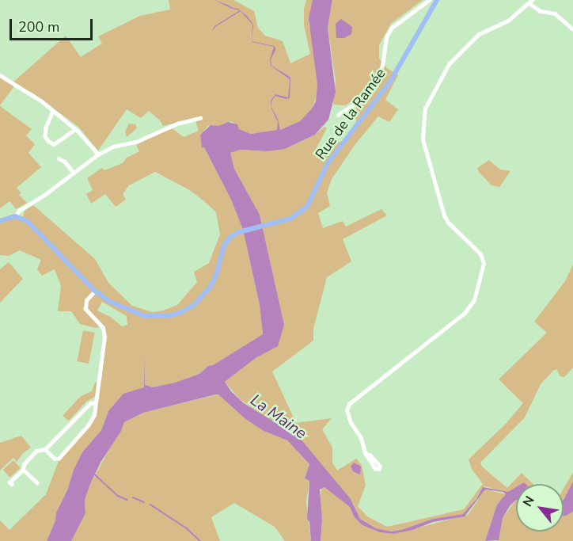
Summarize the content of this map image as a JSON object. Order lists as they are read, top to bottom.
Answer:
{
  "streets": {
    "main road": ["Rue de la Ramée"]
  },
  "water": ["La Maine"],
  "scale_bar": "200 m",
  "north": "top left"
}
